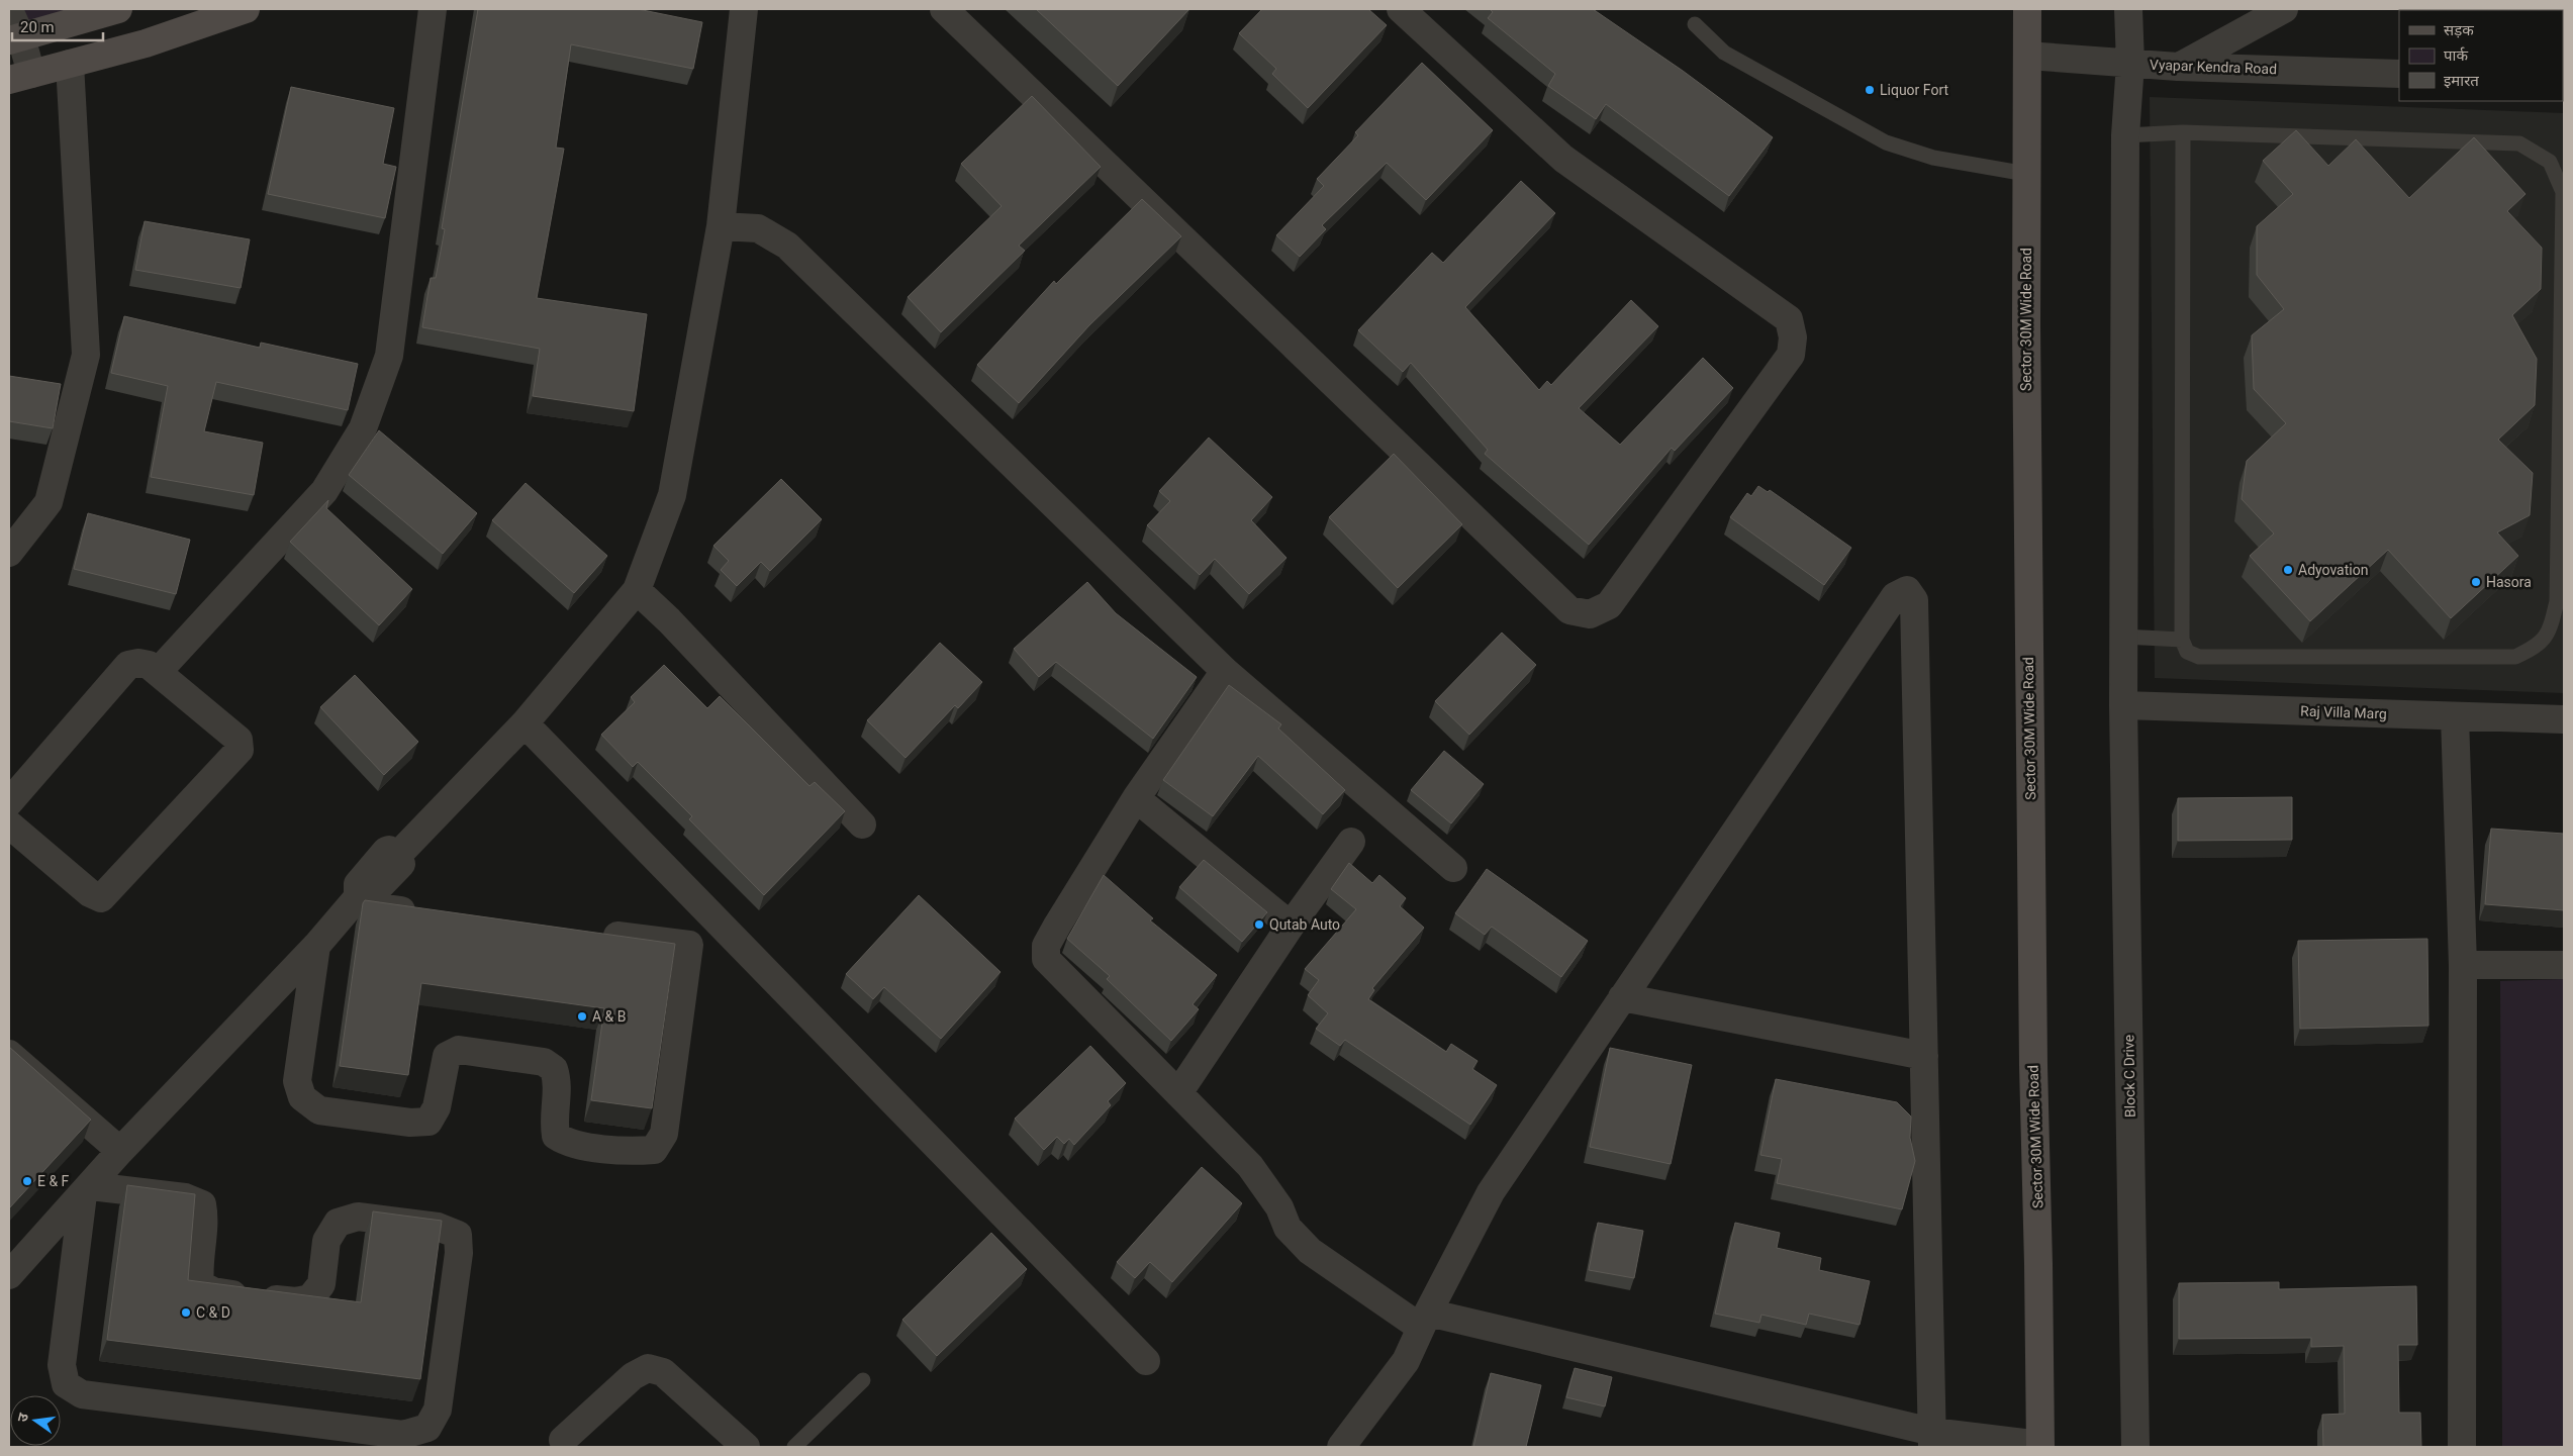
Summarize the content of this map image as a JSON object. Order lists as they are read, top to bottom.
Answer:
{
  "streets": {
    "main road": ["Sector 30M Wide Road"],
    "street": ["Vyapar Kendra Road", "Raj Villa Marg", "Block C Drive"]
  },
  "crossings": [
    ["Vyapar Kendra Road", "Sector 30M Wide Road"],
    ["Vyapar Kendra Road", "Block C Drive"],
    ["Raj Villa Marg", "Block C Drive"]
  ],
  "places": [
    "Liquor Fort",
    "Adyovation",
    "Hasora",
    "Qutab Auto",
    "A & B",
    "E & F",
    "C & D"
  ],
  "legend": ["सड़क", "पार्क", "इमारत"],
  "scale_bar": "20 m",
  "north": "left"
}
